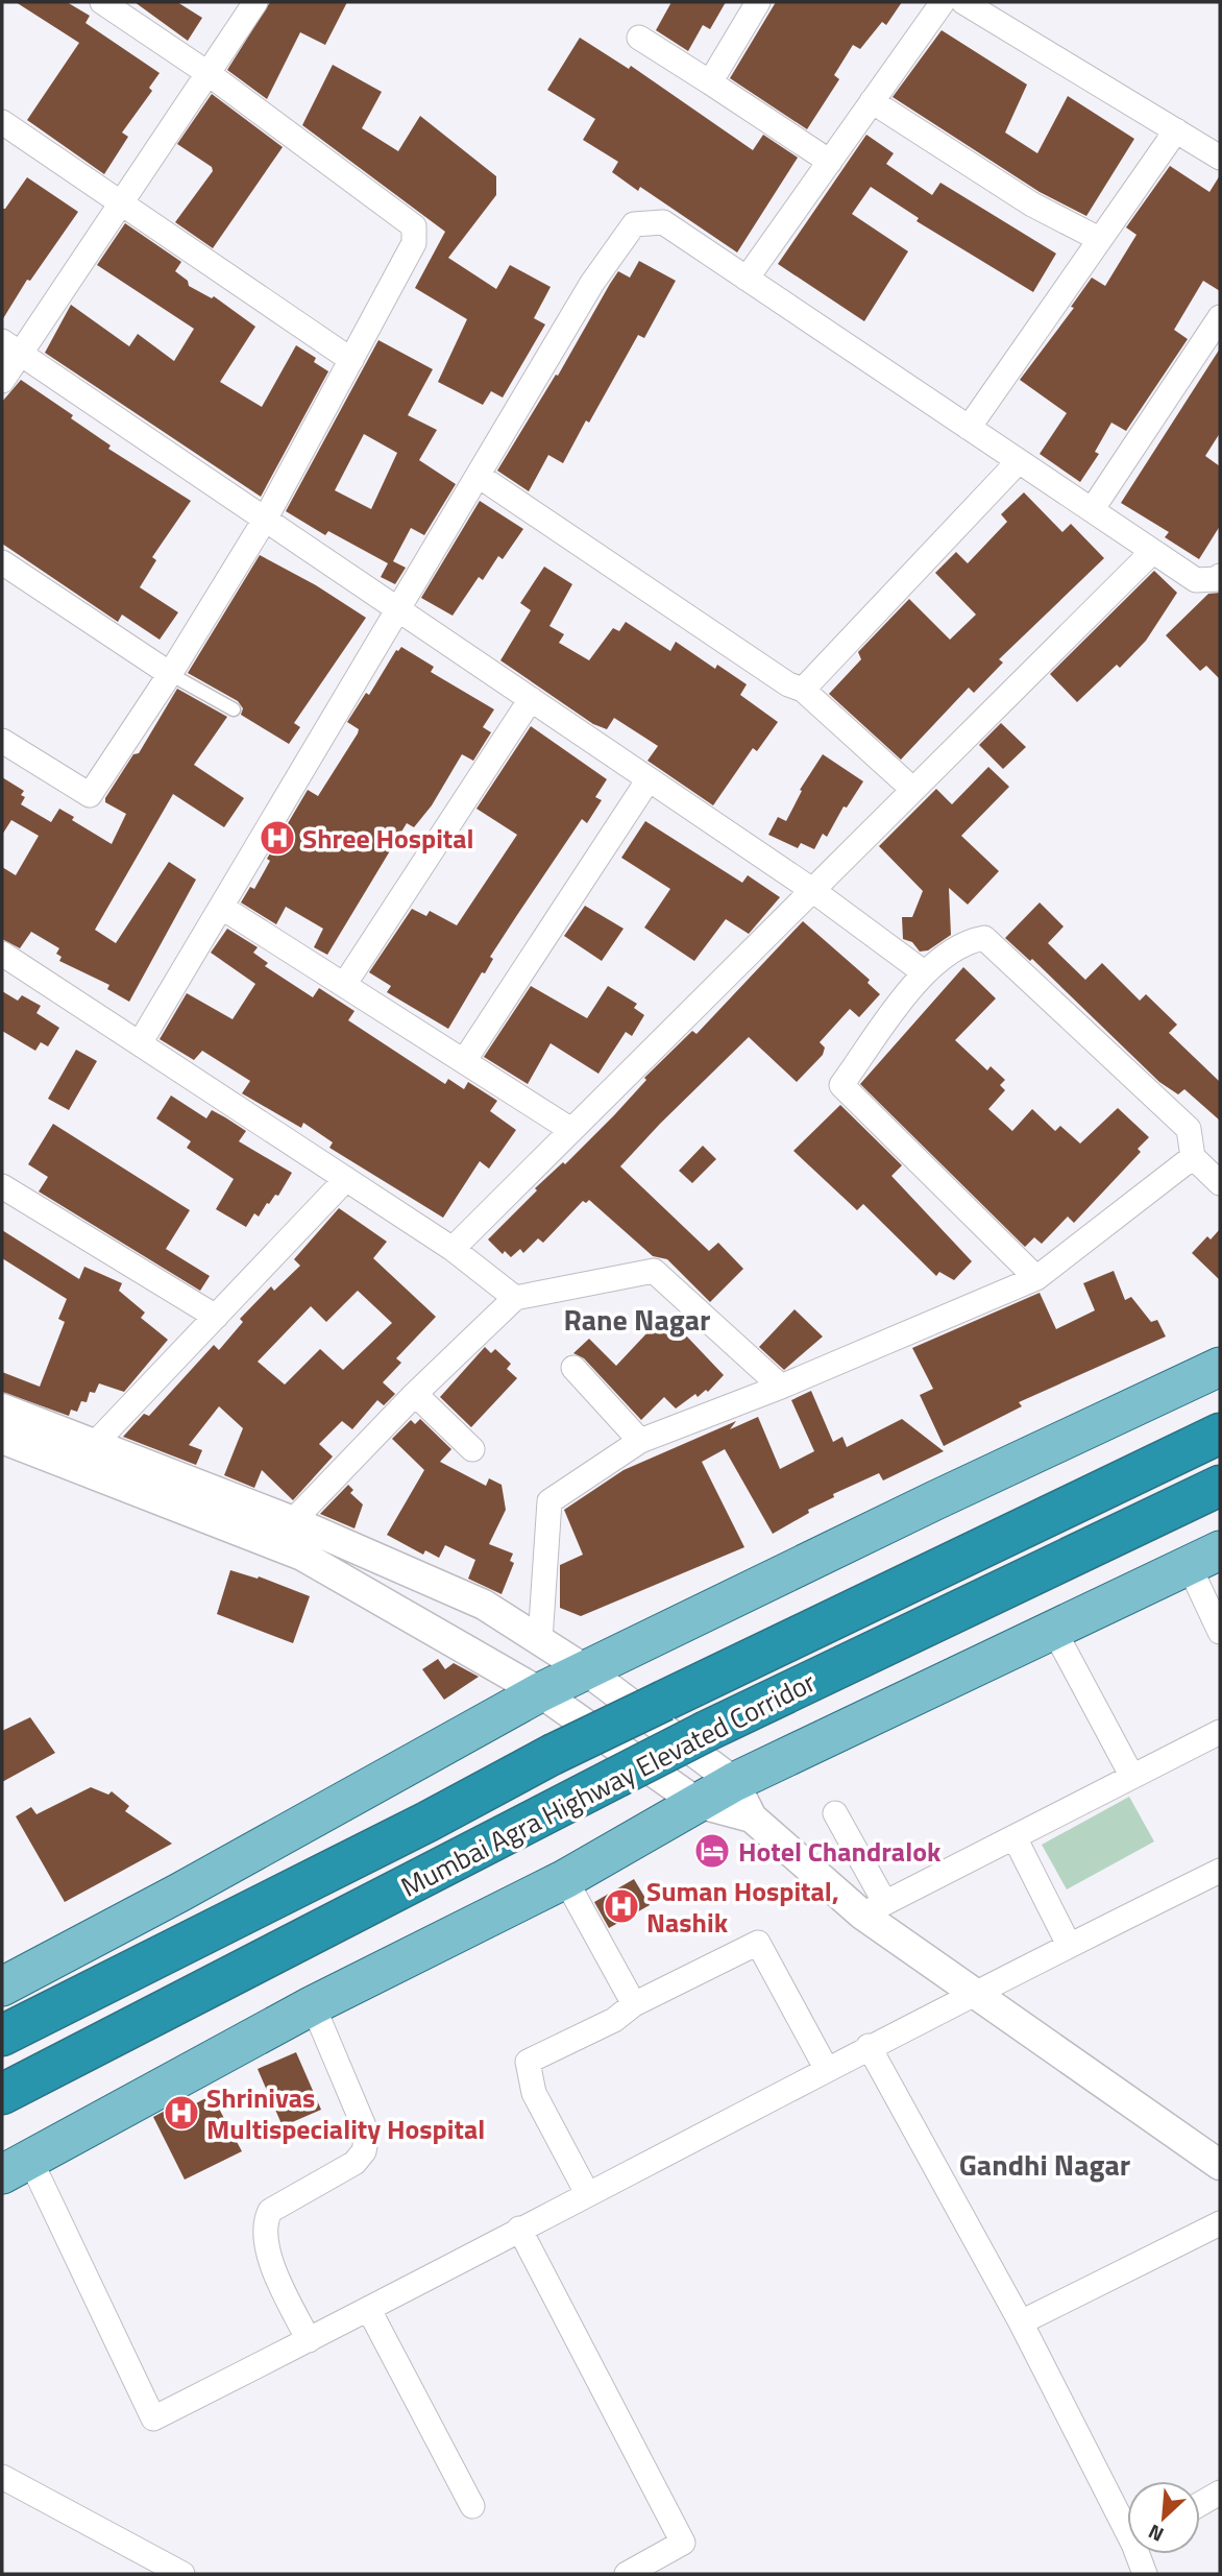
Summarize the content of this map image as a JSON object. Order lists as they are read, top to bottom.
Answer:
{
  "streets": {
    "highway": ["Mumbai Agra Highway Elevated Corridor"]
  },
  "districts": ["Rane Nagar", "Gandhi Nagar"],
  "places": {
    "hospital": ["Shree Hospital", "Suman Hospital, Nashik", "Shrinivas Multispeciality Hospital"],
    "hotel": ["Hotel Chandralok"]
  },
  "north": "bottom left"
}
